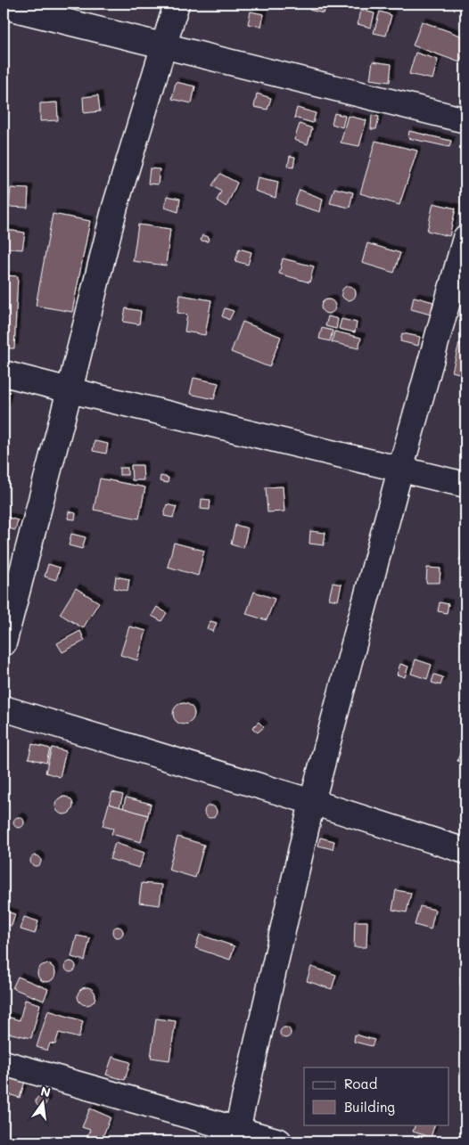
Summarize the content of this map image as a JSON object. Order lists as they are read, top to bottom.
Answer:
{
  "legend": ["Road", "Building"],
  "north": "top"
}
